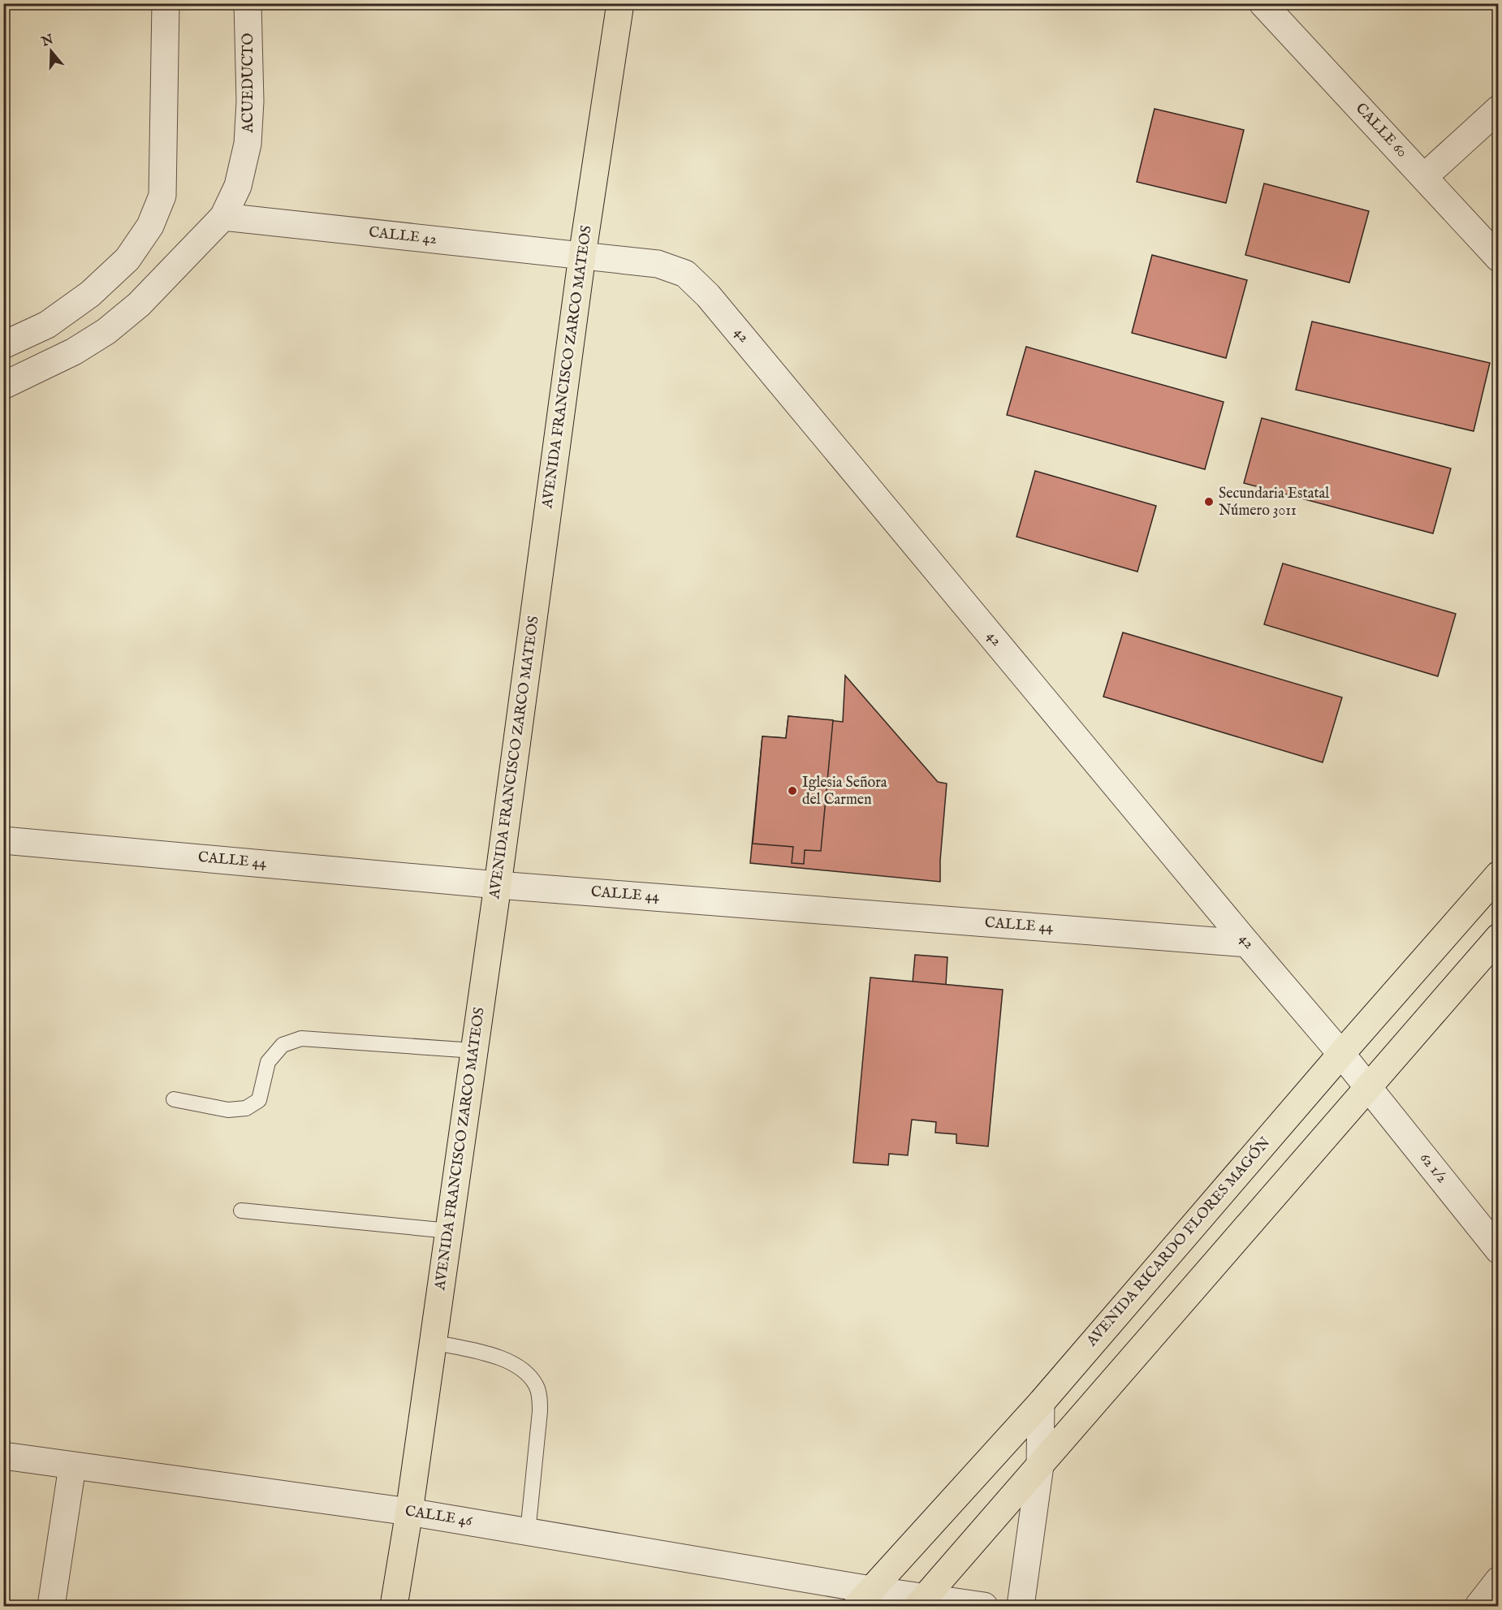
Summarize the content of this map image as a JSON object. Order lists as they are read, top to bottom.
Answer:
{
  "streets": {
    "main road": ["AVENIDA FRANCISCO ZARCO MATEOS", "AVENIDA RICARDO FLORES MAGÓN"],
    "street": [
      "ACUEDUCTO",
      "CALLE 60",
      "CALLE 42",
      "42",
      "CALLE 44",
      "62 1/2",
      "CALLE 46"
    ]
  },
  "crossings": [
    ["ACUEDUCTO", "CALLE 42"],
    ["CALLE 42", "42"],
    ["CALLE 42", "AVENIDA FRANCISCO ZARCO MATEOS"],
    ["42", "AVENIDA FRANCISCO ZARCO MATEOS"],
    ["42", "CALLE 44"],
    ["42", "62 1/2"],
    ["42", "AVENIDA RICARDO FLORES MAGÓN"],
    ["AVENIDA FRANCISCO ZARCO MATEOS", "CALLE 44"],
    ["AVENIDA FRANCISCO ZARCO MATEOS", "CALLE 46"],
    ["AVENIDA RICARDO FLORES MAGÓN", "CALLE 46"]
  ],
  "places": ["Secundaria Estatal Número 3011", "Iglesia Señora del Carmen"],
  "north": "top"
}
